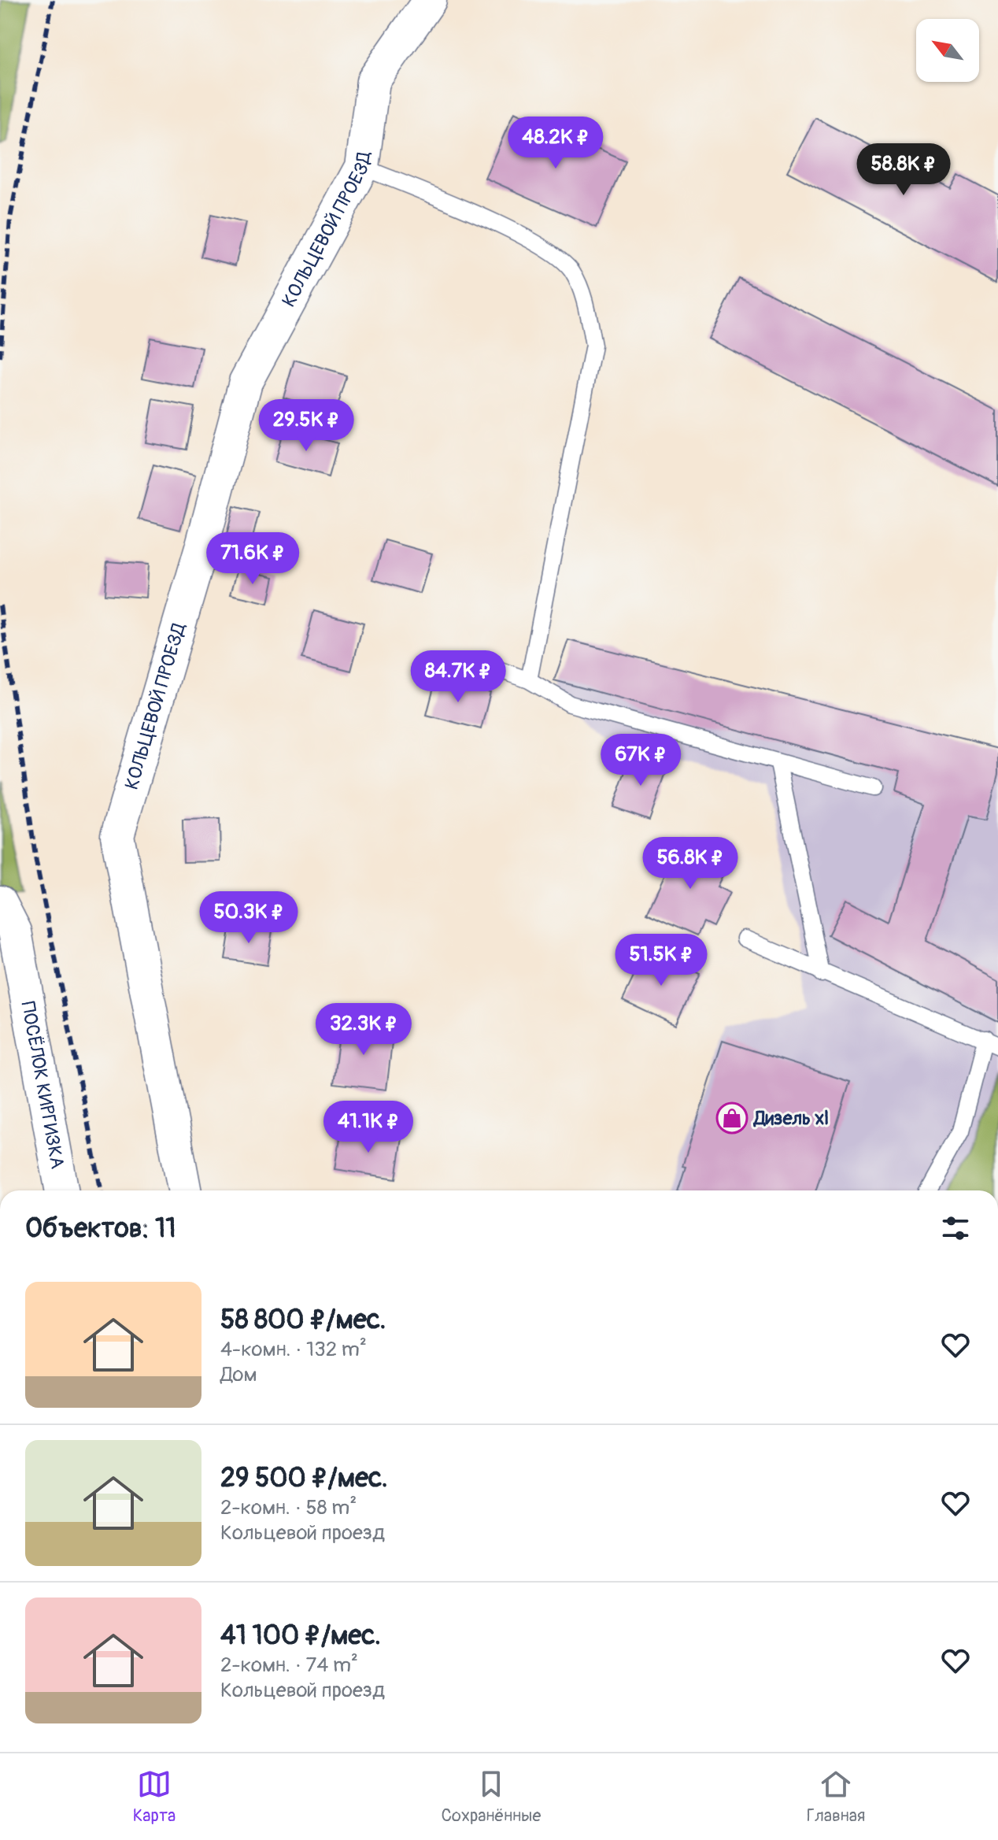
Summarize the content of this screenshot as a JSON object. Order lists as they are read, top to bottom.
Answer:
{
  "streets": {
    "street": ["КОЛЬЦЕВОЙ ПРОЕЗД", "ПОСЁЛОК КИРГИЗКА"]
  },
  "places": {
    "shop": ["Дизель xl"]
  },
  "north": "top left",
  "page": {
    "price": [
      "48.2K ₽",
      "58.8K ₽",
      "29.5K ₽",
      "71.6K ₽",
      "84.7K ₽",
      "67K ₽",
      "56.8K ₽",
      "50.3K ₽",
      "51.5K ₽",
      "32.3K ₽",
      "41.1K ₽"
    ],
    "heading": "Объектов: 11",
    "list": [
      {
        "name": "58 800 ₽/мес.",
        "note": "4-комн. · 132 m² · Дом"
      },
      {
        "name": "29 500 ₽/мес.",
        "note": "2-комн. · 58 m² · Кольцевой проезд"
      },
      {
        "name": "41 100 ₽/мес.",
        "note": "2-комн. · 74 m² · Кольцевой проезд"
      }
    ],
    "tabs": ["Карта", "Сохранённые", "Главная"]
  }
}
